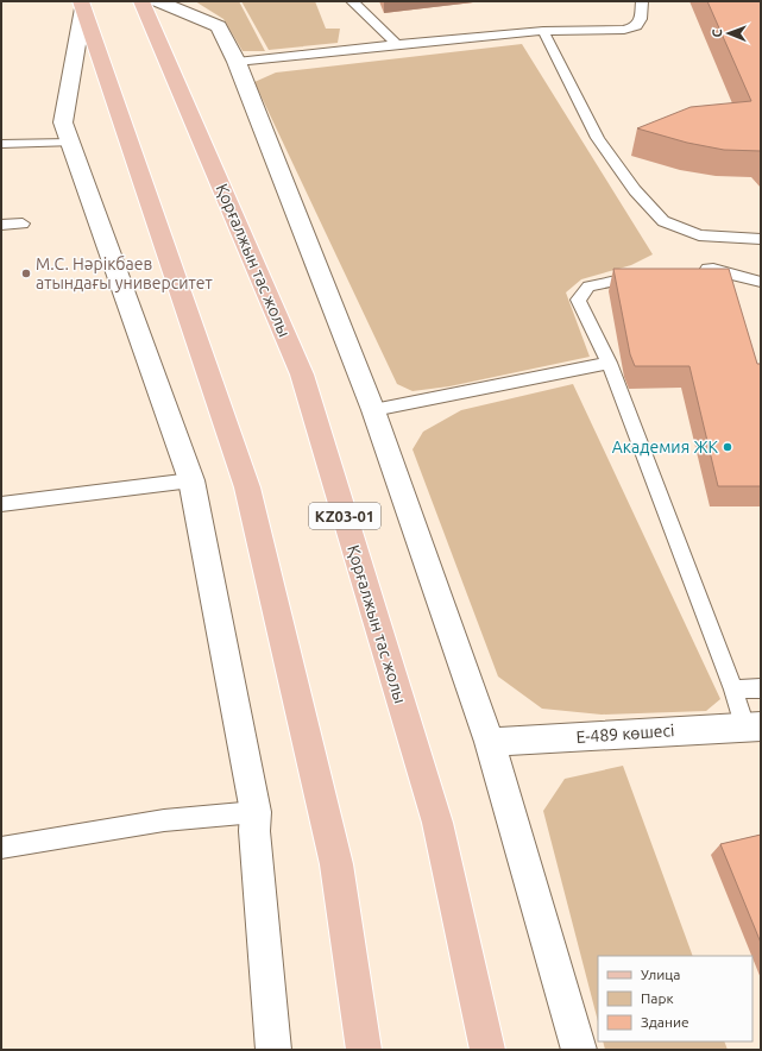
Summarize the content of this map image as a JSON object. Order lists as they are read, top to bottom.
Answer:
{
  "streets": {
    "main road": ["Қорғалжын тас жолы", "KZ03-01"],
    "street": ["Е-489 көшесі"]
  },
  "places": ["М.С. Нәрікбаев атындағы университет", "Академия ЖК"],
  "legend": ["Улица", "Парк", "Здание"],
  "north": "left"
}
